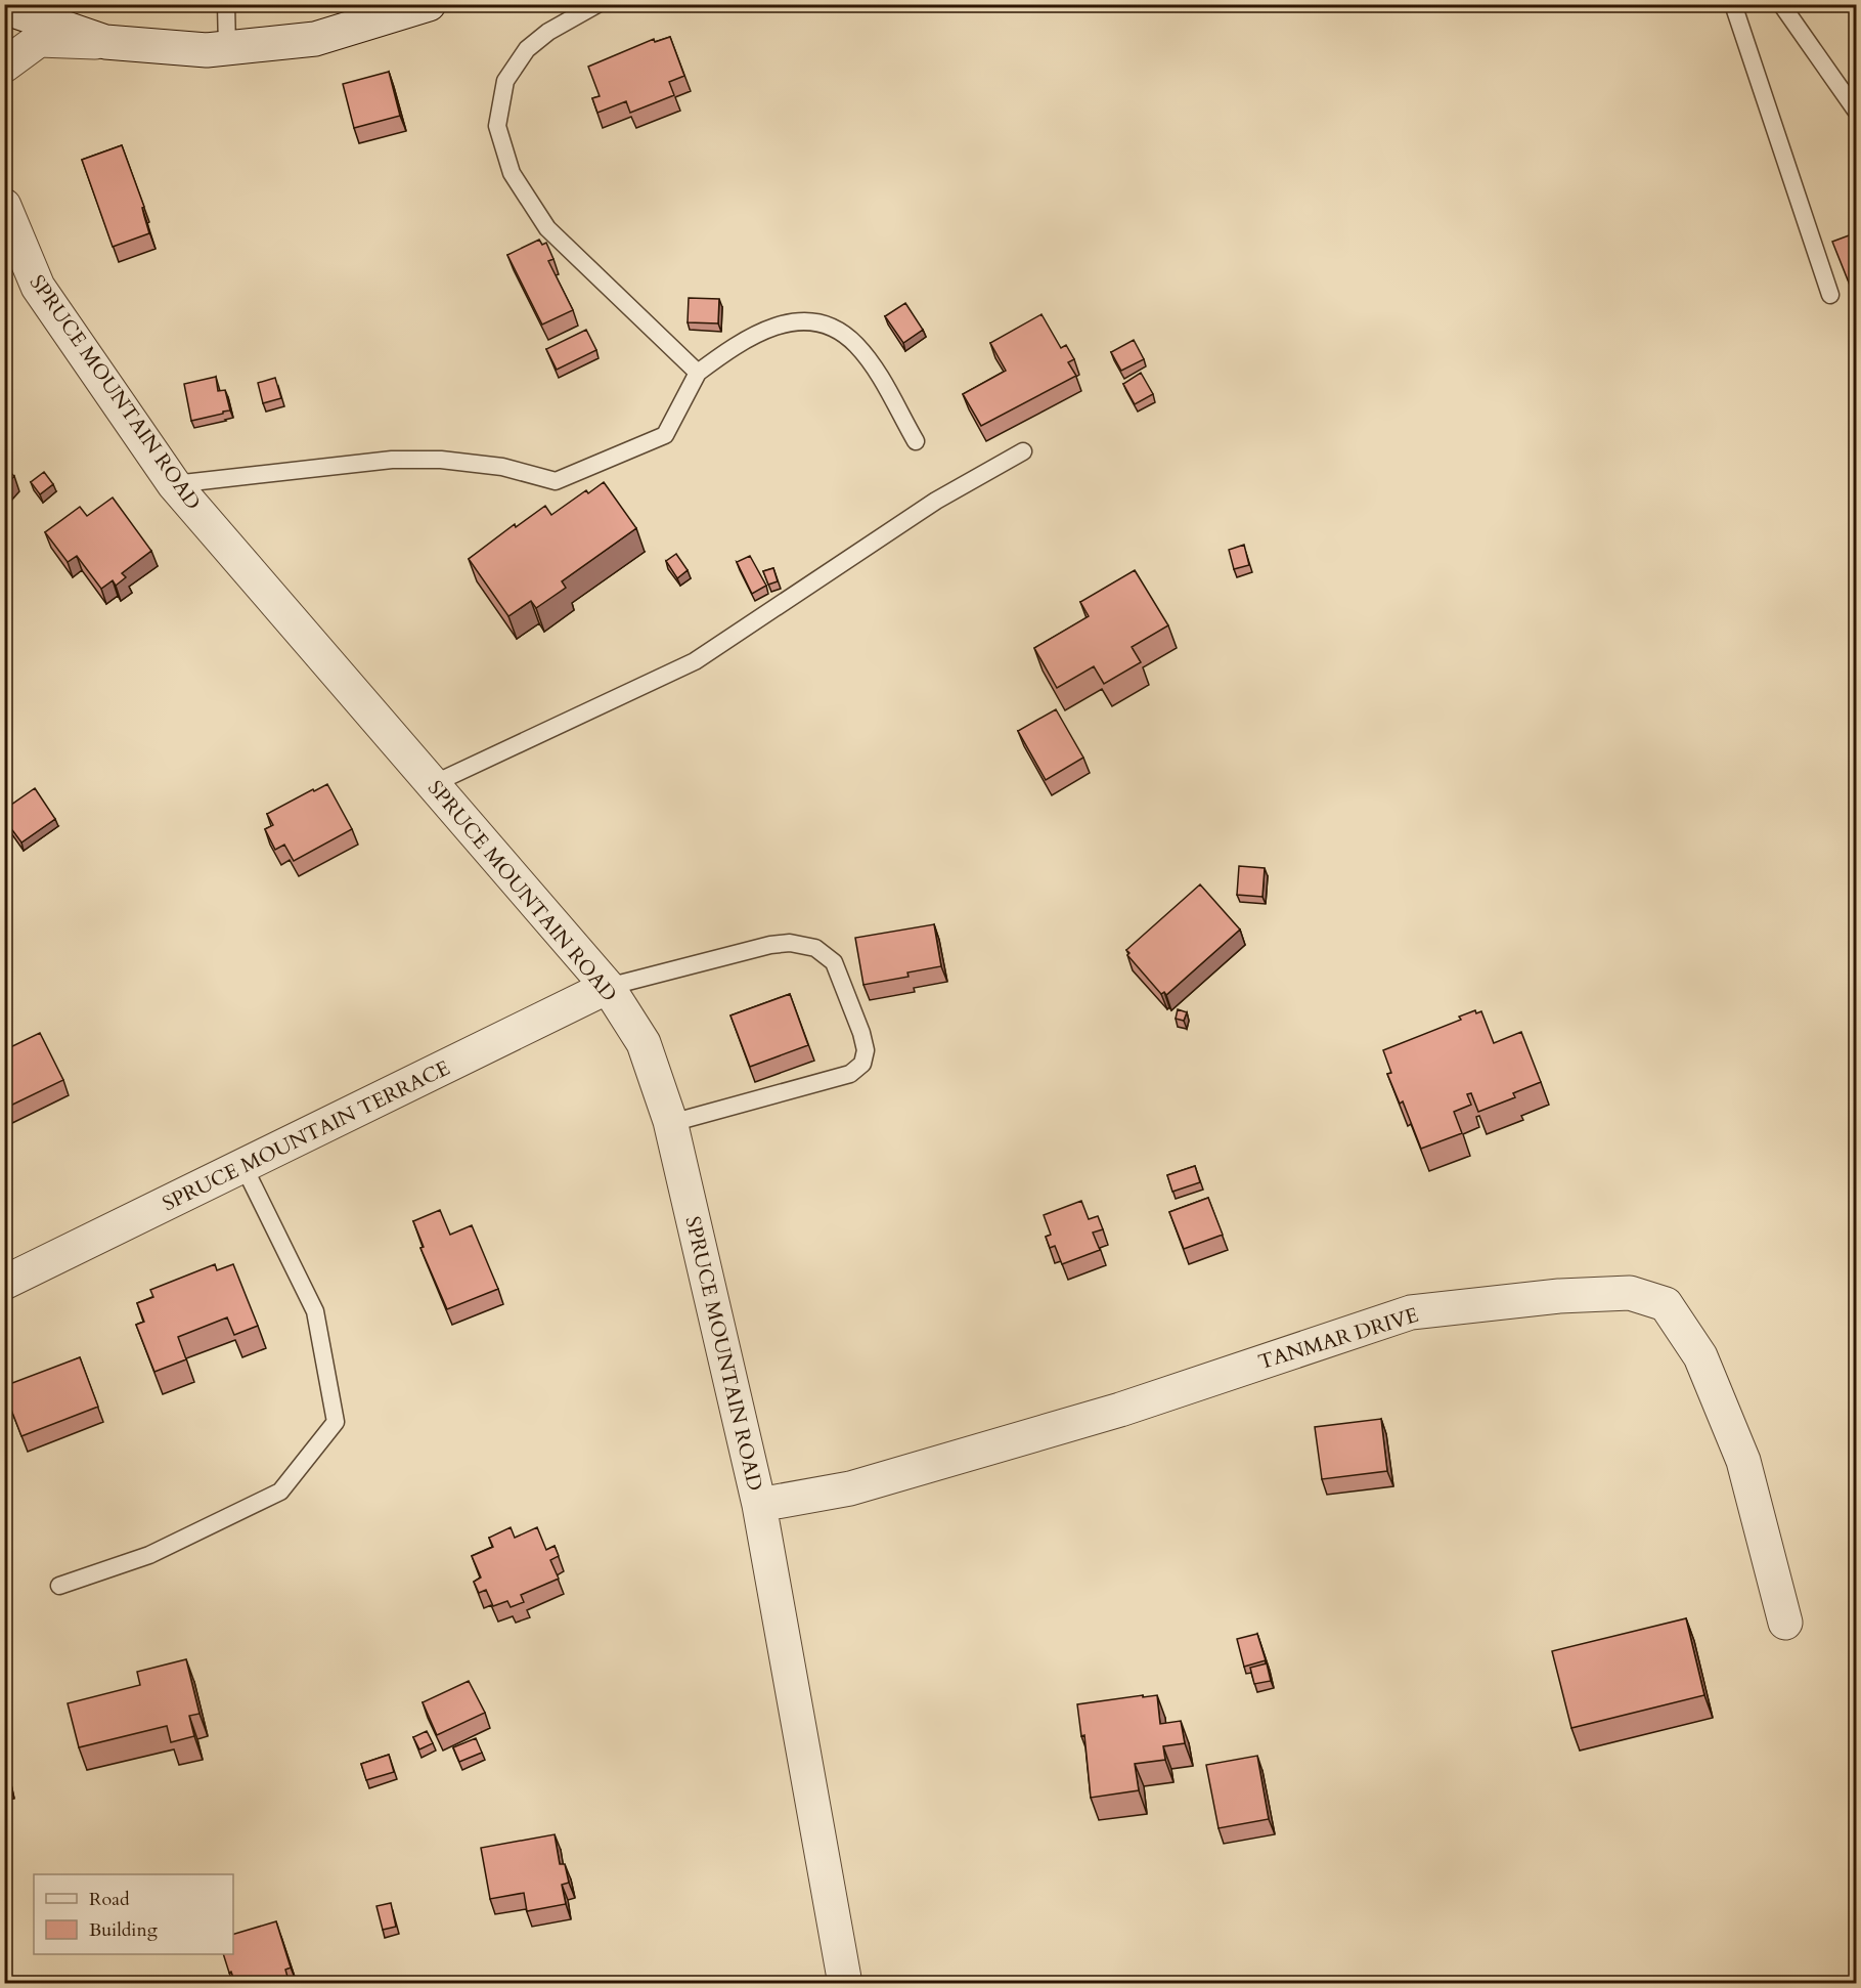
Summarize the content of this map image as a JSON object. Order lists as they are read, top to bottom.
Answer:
{
  "streets": {
    "street": ["SPRUCE MOUNTAIN ROAD", "SPRUCE MOUNTAIN TERRACE", "TANMAR DRIVE"]
  },
  "crossings": [
    ["SPRUCE MOUNTAIN ROAD", "SPRUCE MOUNTAIN TERRACE"],
    ["SPRUCE MOUNTAIN ROAD", "TANMAR DRIVE"]
  ],
  "legend": ["Road", "Building"]
}
